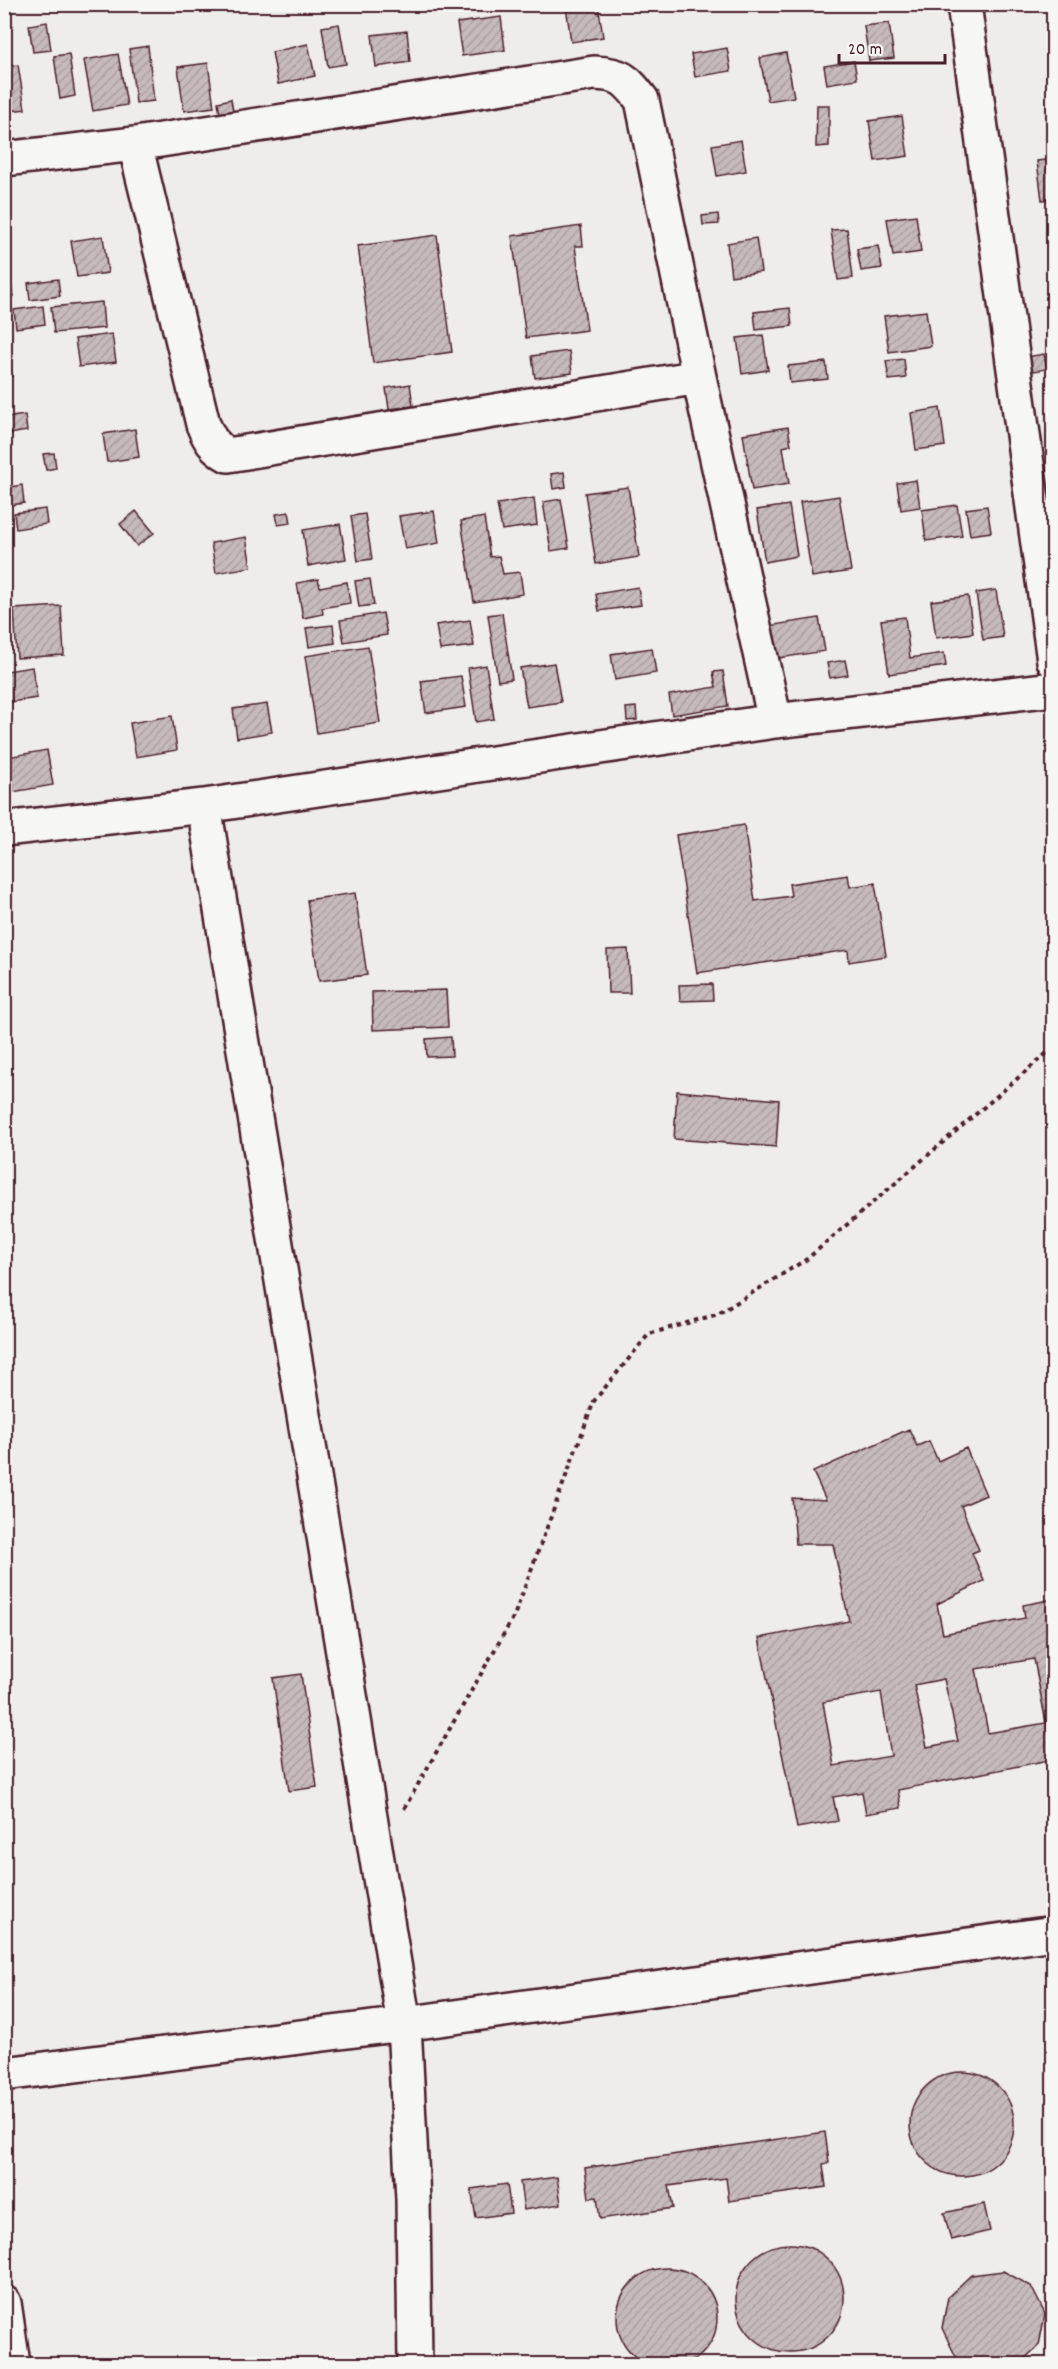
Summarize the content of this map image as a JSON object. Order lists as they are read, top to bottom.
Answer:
{
  "scale_bar": "20 m"
}
